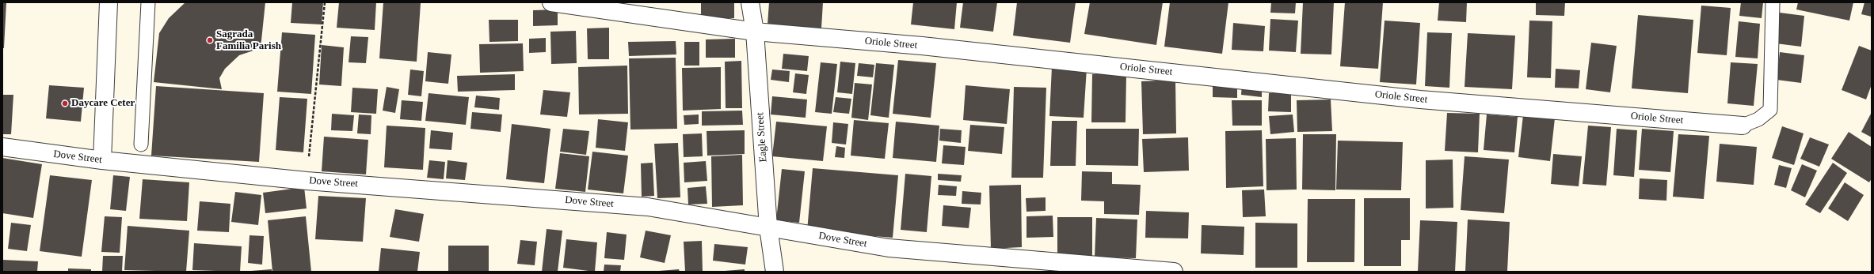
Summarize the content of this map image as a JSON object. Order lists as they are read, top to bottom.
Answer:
{
  "streets": {
    "street": ["Oriole Street", "Eagle Street", "Dove Street"]
  },
  "crossings": [
    ["Oriole Street", "Eagle Street"],
    ["Eagle Street", "Dove Street"]
  ],
  "places": ["Sagrada Familia Parish", "Daycare Ceter"]
}
